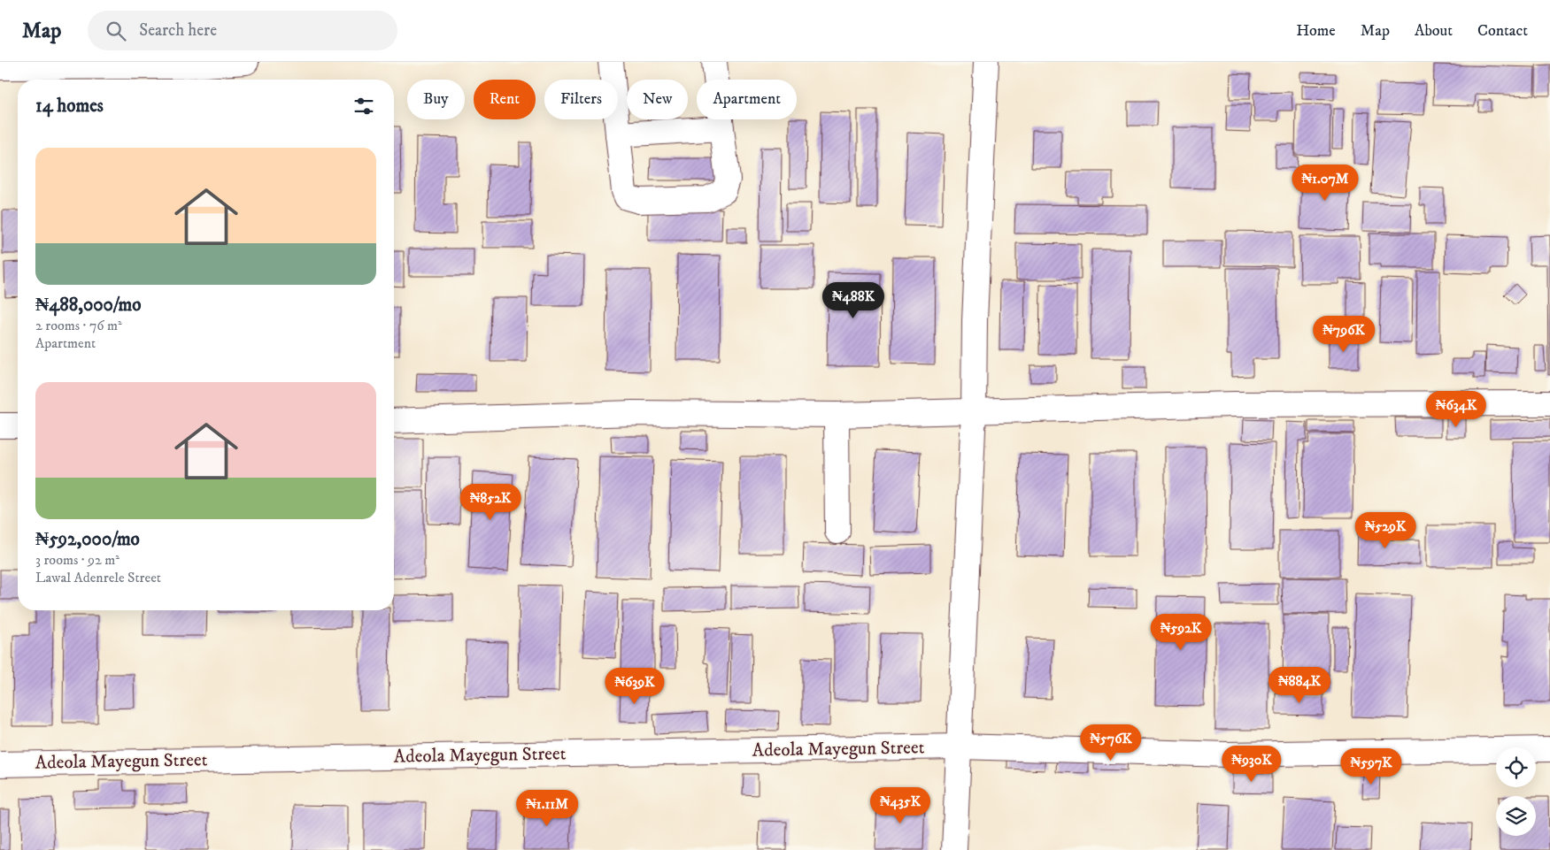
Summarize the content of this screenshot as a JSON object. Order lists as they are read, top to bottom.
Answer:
{
  "streets": {
    "street": ["Adeola Mayegun Street"]
  },
  "page": {
    "header": "Map",
    "search": "Search here",
    "nav": [
      "Home",
      "Map",
      "About",
      "Contact"
    ],
    "chip": [
      "Buy",
      "Rent",
      "Filters",
      "New",
      "Apartment"
    ],
    "heading": "14 homes",
    "list": [
      {
        "name": "₦488,000/mo",
        "note": "2 rooms · 76 m² · Apartment"
      },
      {
        "name": "₦592,000/mo",
        "note": "3 rooms · 92 m² · Lawal Adenrele Street"
      }
    ],
    "price": [
      "₦1.07M",
      "₦488K",
      "₦796K",
      "₦634K",
      "₦852K",
      "₦529K",
      "₦592K",
      "₦884K",
      "₦639K",
      "₦576K",
      "₦930K",
      "₦597K",
      "₦435K",
      "₦1.11M"
    ]
  }
}
